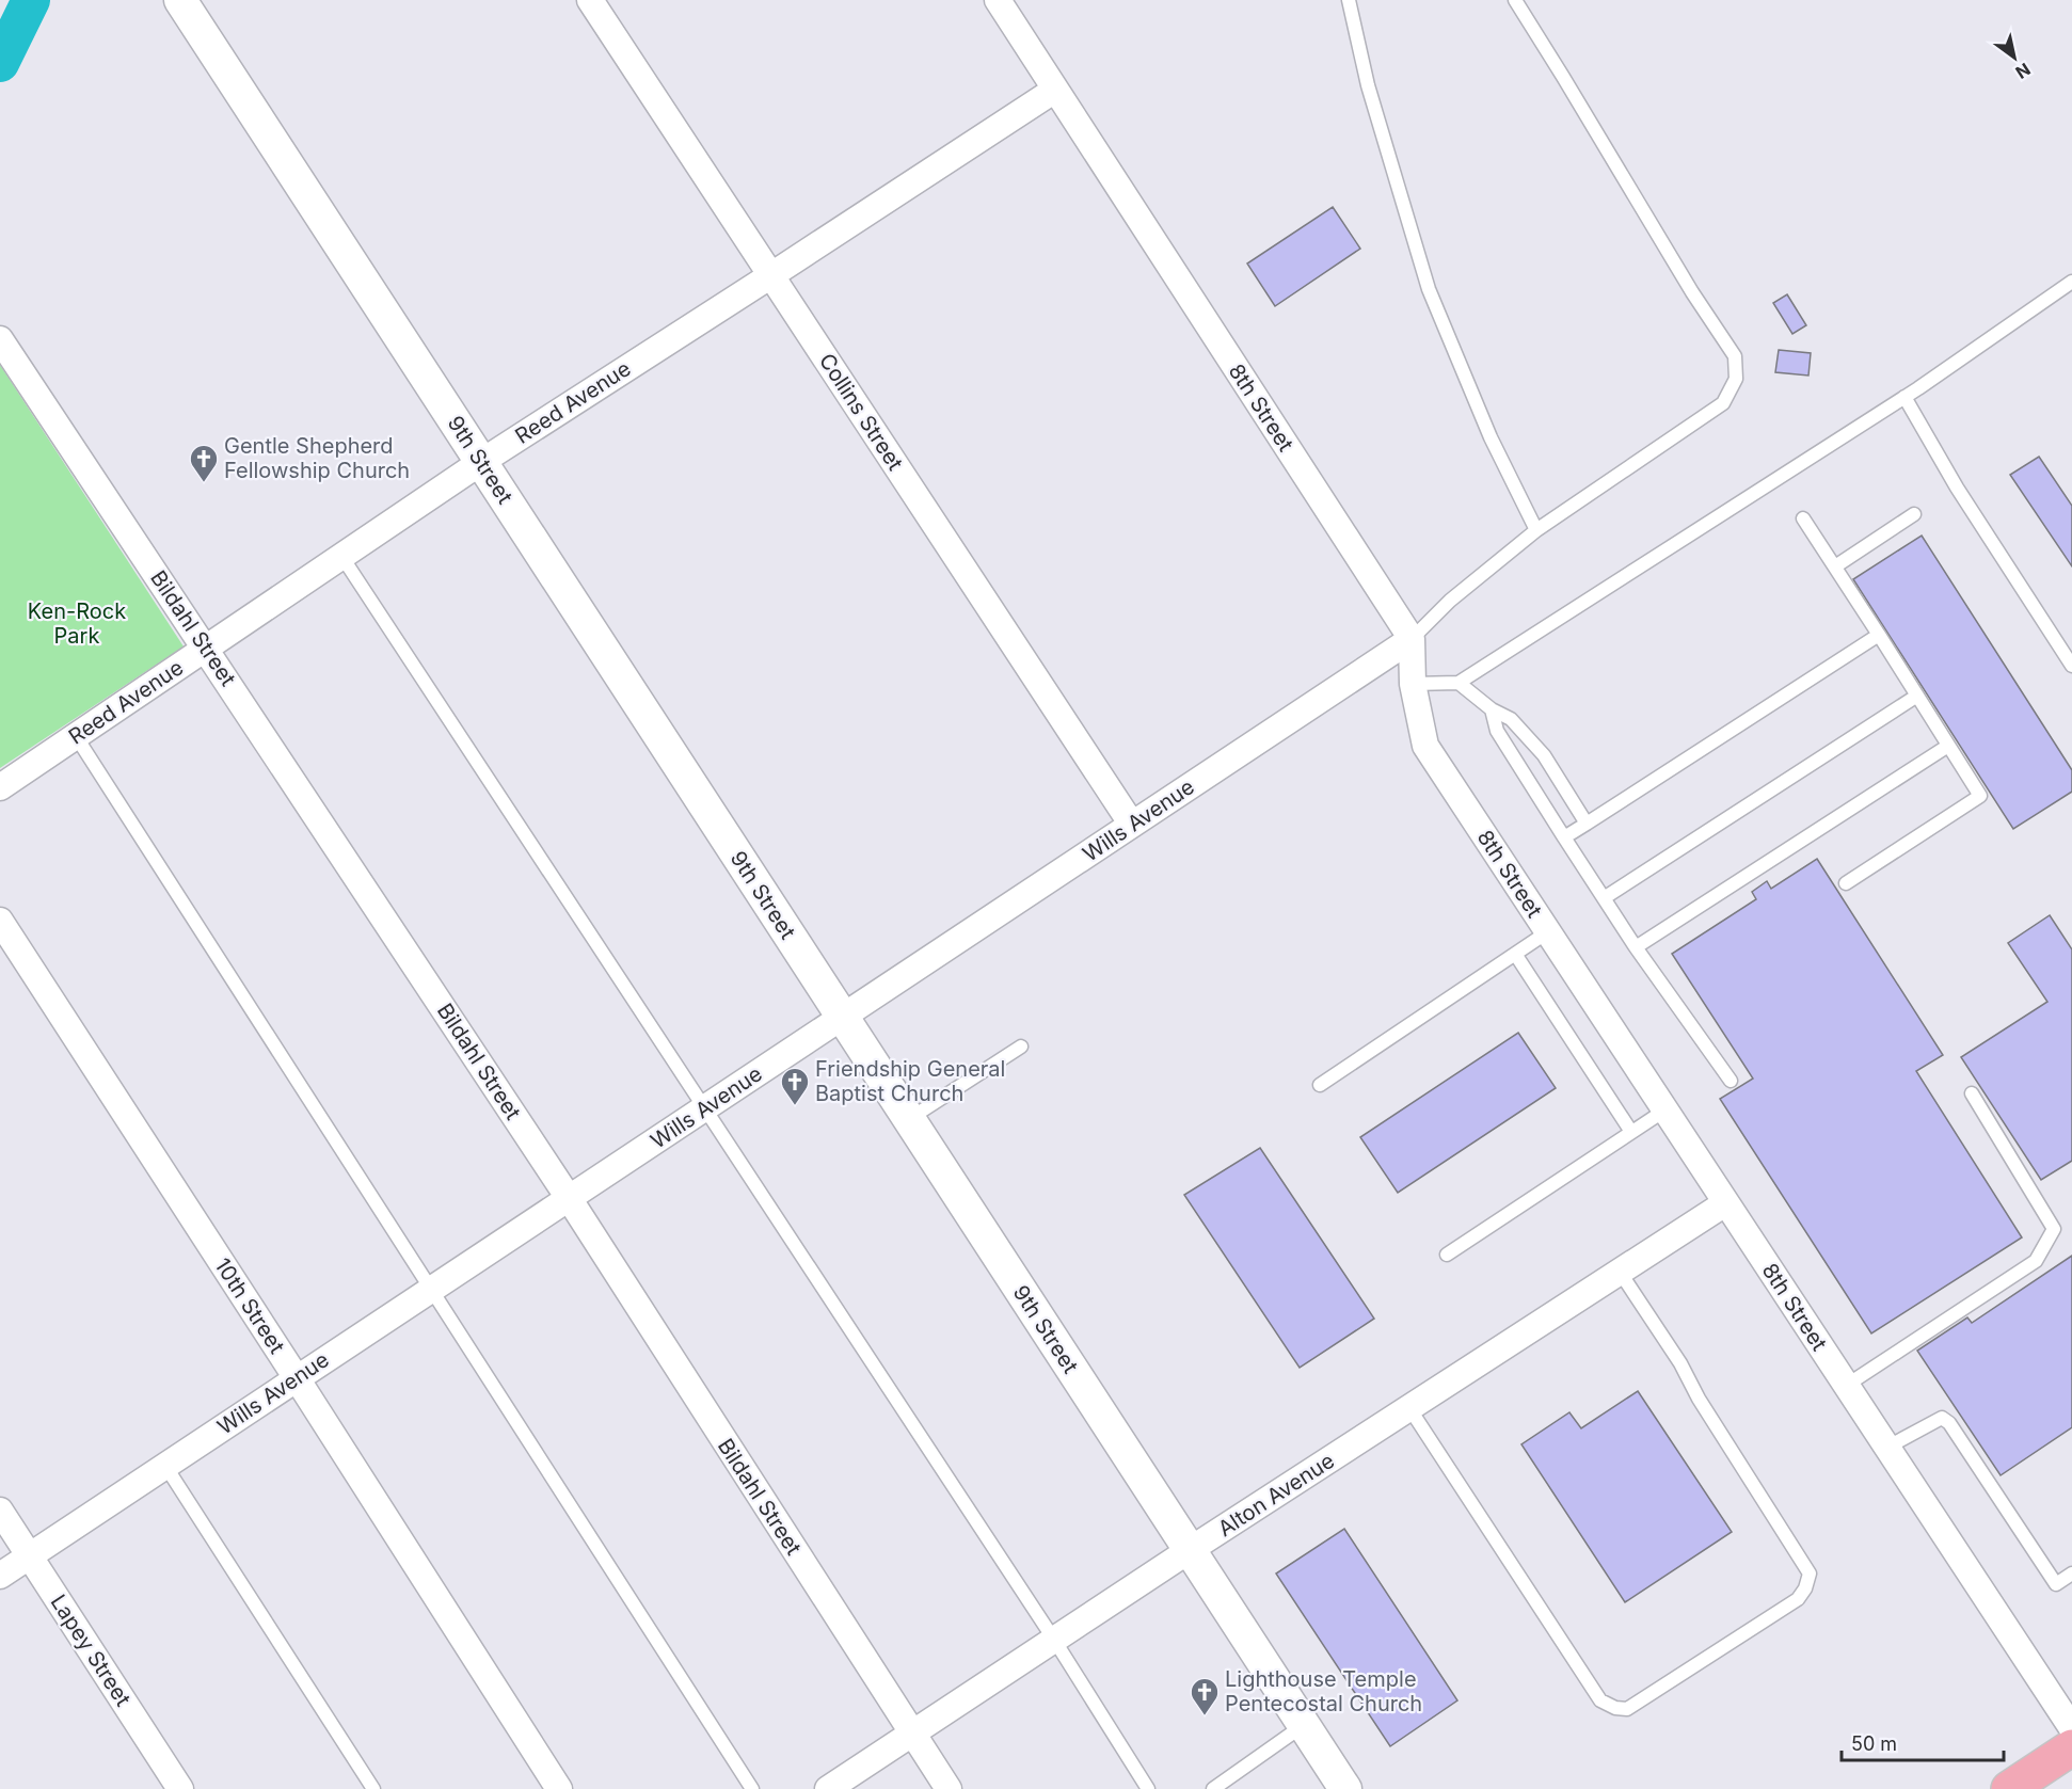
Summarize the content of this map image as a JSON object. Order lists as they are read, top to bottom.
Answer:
{
  "streets": {
    "street": [
      "Reed Avenue",
      "8th Street",
      "Collins Street",
      "9th Street",
      "Bildahl Street",
      "Wills Avenue",
      "10th Street",
      "Alton Avenue",
      "Lapey Street"
    ]
  },
  "crossings": [
    ["Reed Avenue", "8th Street"],
    ["Reed Avenue", "Collins Street"],
    ["Reed Avenue", "9th Street"],
    ["Reed Avenue", "Bildahl Street"],
    ["8th Street", "Wills Avenue"],
    ["8th Street", "Alton Avenue"],
    ["Collins Street", "Wills Avenue"],
    ["9th Street", "Wills Avenue"],
    ["9th Street", "Alton Avenue"],
    ["Bildahl Street", "Wills Avenue"],
    ["Bildahl Street", "Alton Avenue"],
    ["Wills Avenue", "10th Street"],
    ["Wills Avenue", "Lapey Street"]
  ],
  "parks": ["Ken-Rock Park"],
  "places": {
    "church": ["Gentle Shepherd Fellowship Church", "Friendship General Baptist Church", "Lighthouse Temple Pentecostal Church"]
  },
  "scale_bar": "50 m",
  "north": "bottom right"
}
